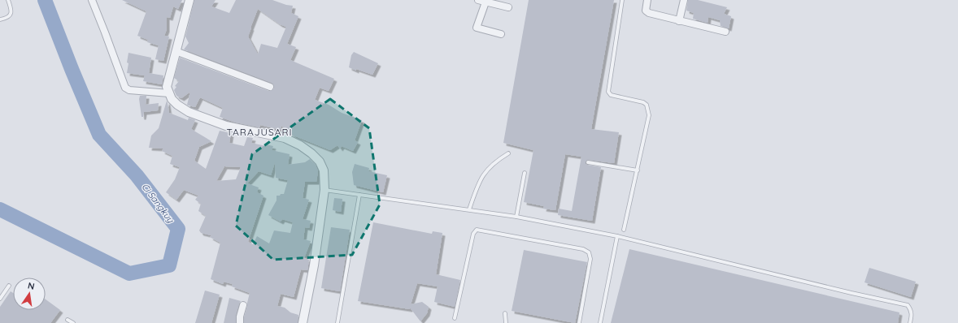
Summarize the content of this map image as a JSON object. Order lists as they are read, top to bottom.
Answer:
{
  "districts": ["TARAJUSARI"],
  "water": ["Ci Sangkuy"],
  "north": "top"
}
